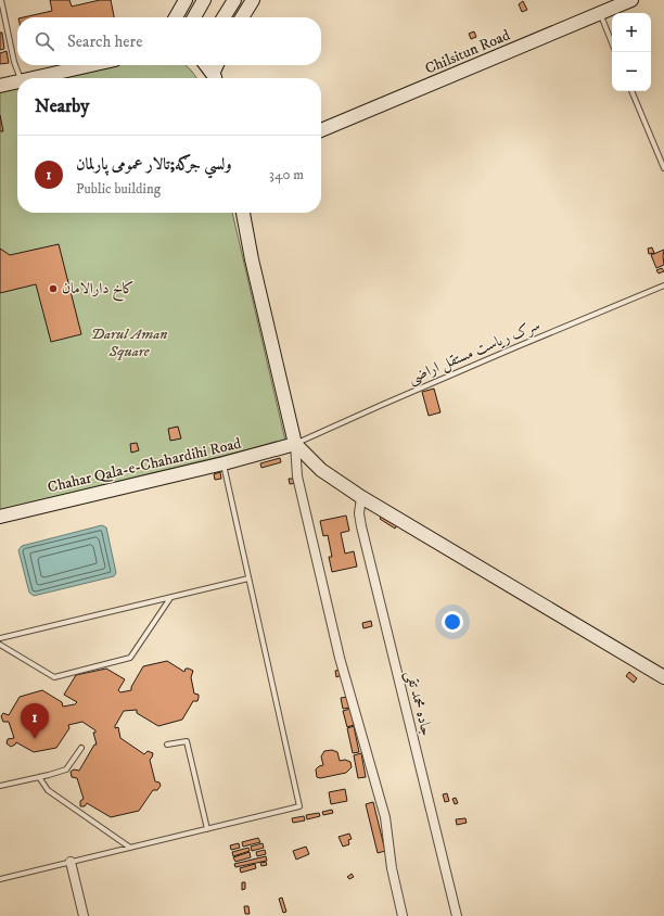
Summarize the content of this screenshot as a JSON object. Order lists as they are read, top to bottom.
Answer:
{
  "streets": {
    "main road": ["Chilsitun Road", "Chahar Qala-e-Chahardihi Road"],
    "street": ["جاده محمد تقی"],
    "lane": ["سرک ریاست مستقل اراضی"]
  },
  "crossings": [
    ["سرک ریاست مستقل اراضی", "Chahar Qala-e-Chahardihi Road"]
  ],
  "parks": ["Darul Aman Square"],
  "places": ["کاخ دارالامان"],
  "page": {
    "map_buttons": ["+", "−"],
    "search": "Search here",
    "heading": "Nearby",
    "list": [
      {
        "mark": "1",
        "name": "ولسي جرګه;تالار عمومی پارلمان",
        "note": "Public building",
        "value": "340 m"
      }
    ],
    "pins": "1"
  }
}
